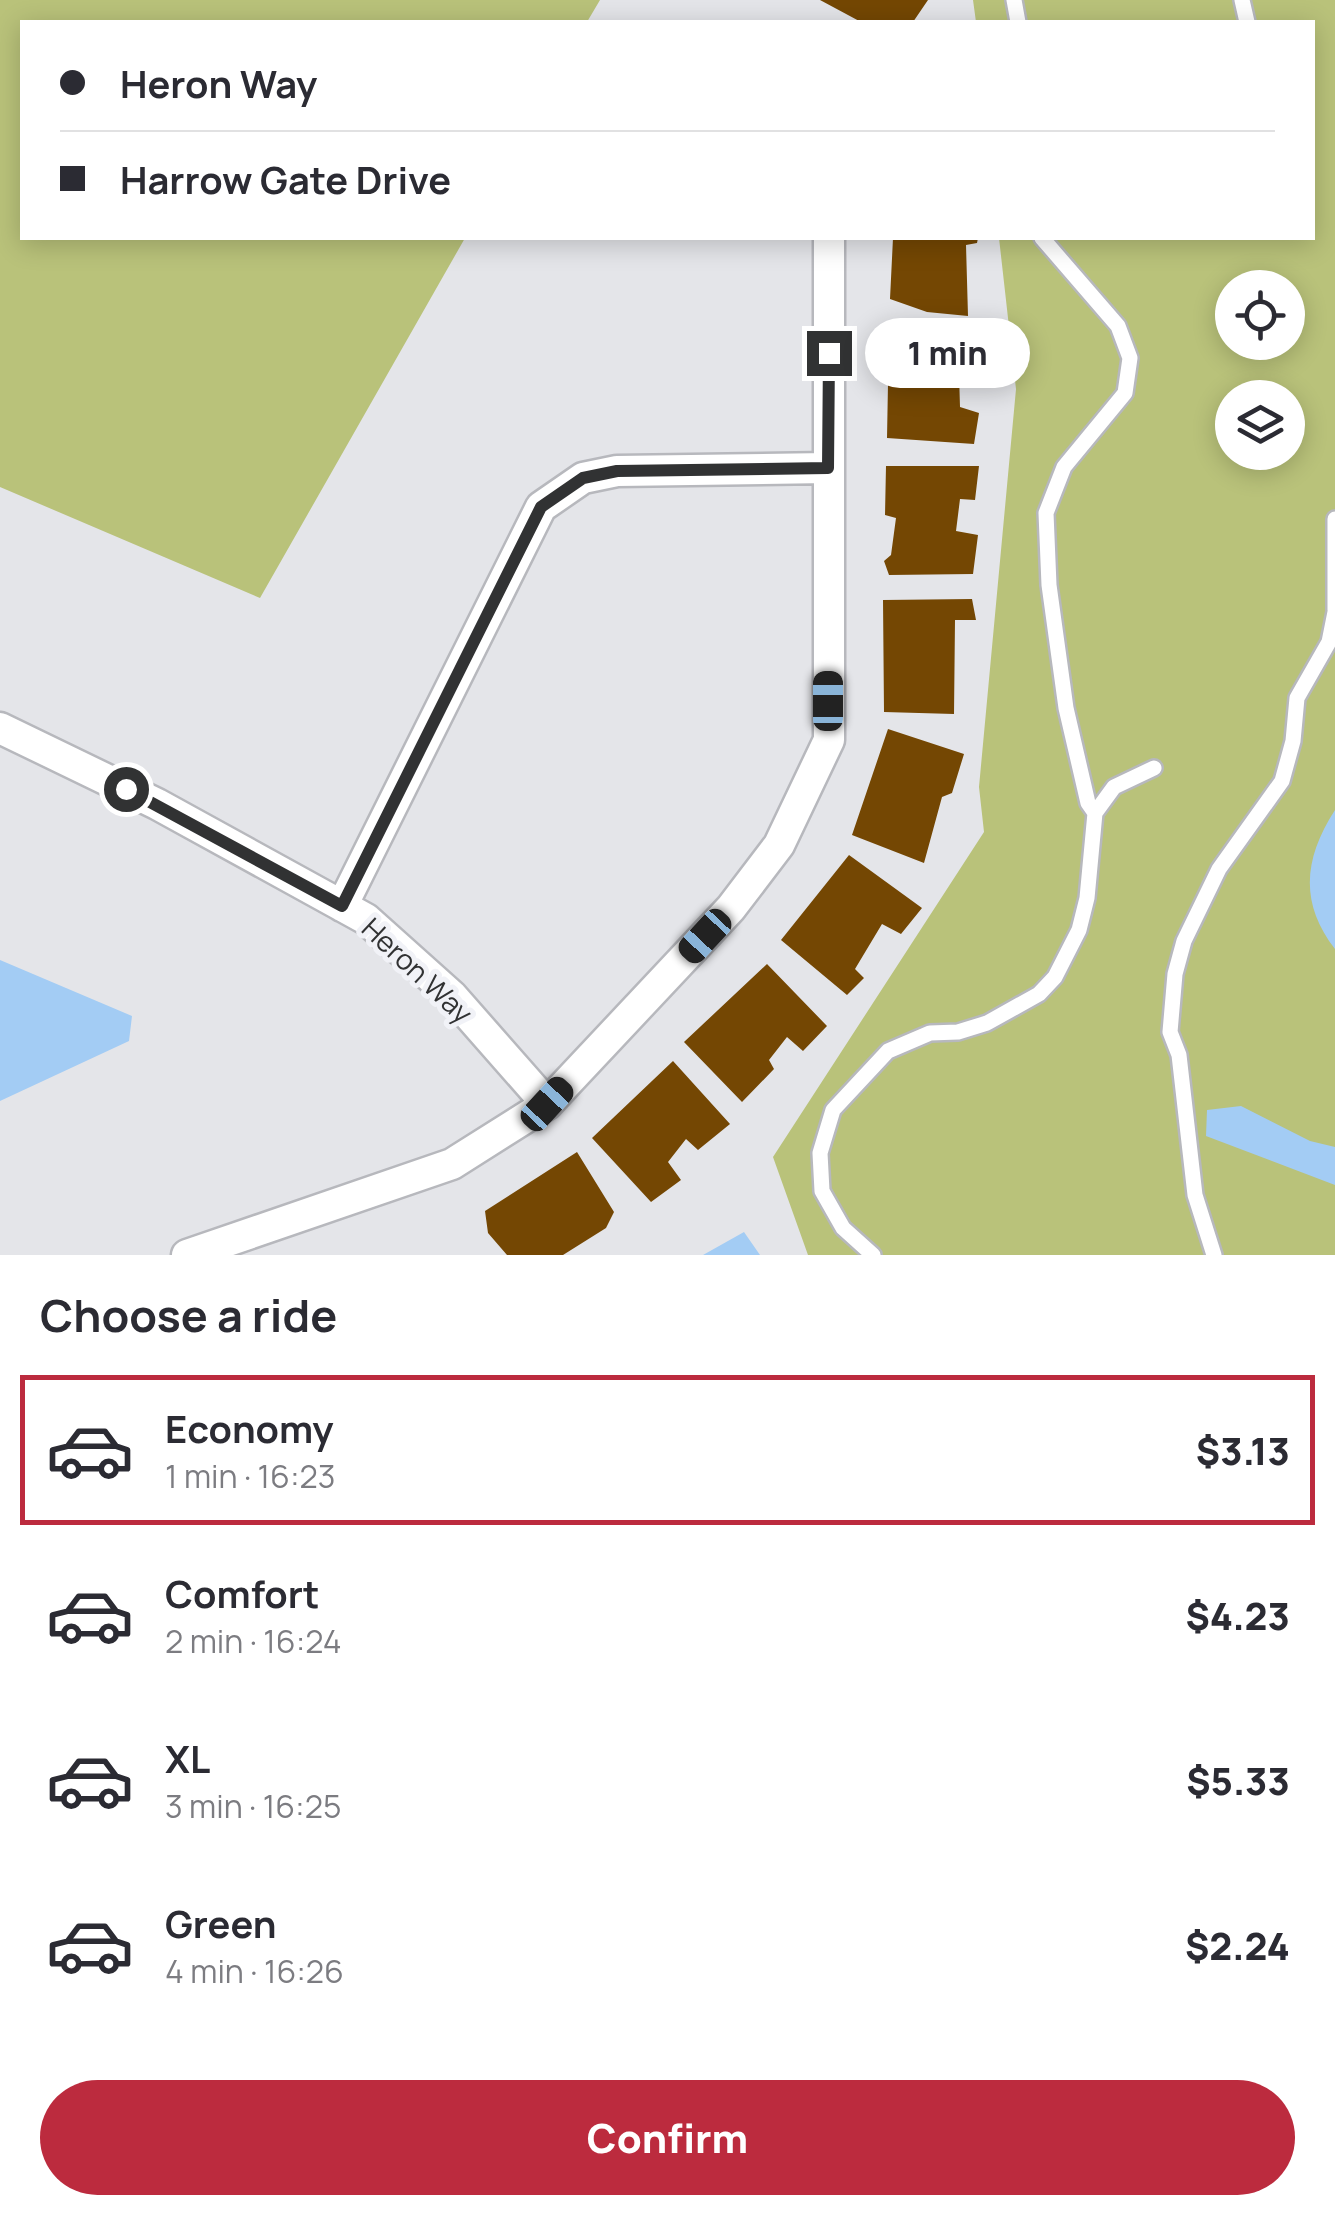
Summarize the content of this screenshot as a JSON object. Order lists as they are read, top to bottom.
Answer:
{
  "streets": {
    "street": ["Heron Way"]
  },
  "page": {
    "banner": ["Heron Way", "Harrow Gate Drive"],
    "bubble": "1 min",
    "heading": "Choose a ride",
    "list": [
      {
        "name": "Economy",
        "note": "1 min · 16:23",
        "value": "$3.13"
      },
      {
        "name": "Comfort",
        "note": "2 min · 16:24",
        "value": "$4.23"
      },
      {
        "name": "XL",
        "note": "3 min · 16:25",
        "value": "$5.33"
      },
      {
        "name": "Green",
        "note": "4 min · 16:26",
        "value": "$2.24"
      }
    ],
    "buttons": "Confirm"
  }
}
